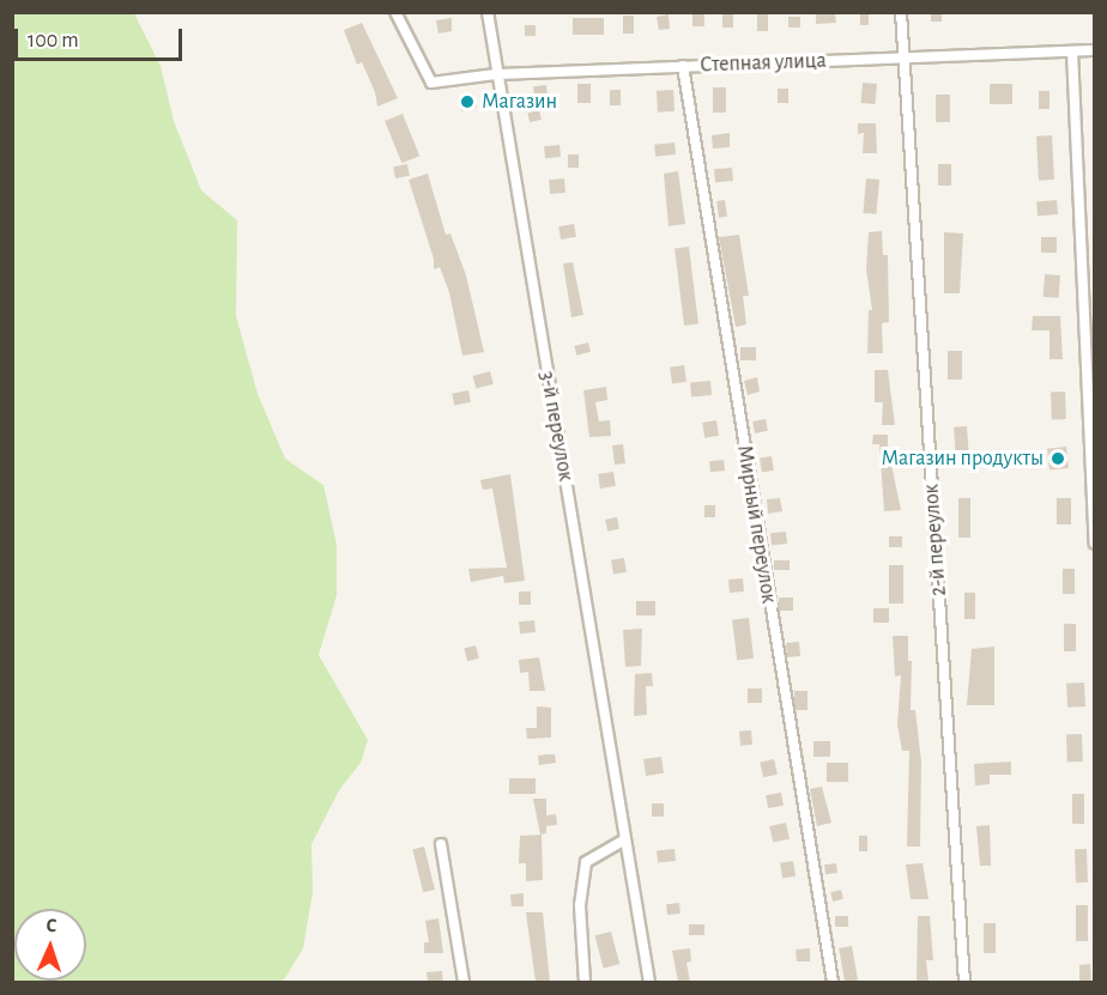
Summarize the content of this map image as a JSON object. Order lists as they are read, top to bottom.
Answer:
{
  "streets": {
    "street": [
      "Степная улица",
      "3-й переулок",
      "Мирный переулок",
      "2-й переулок"
    ]
  },
  "crossings": [
    ["Степная улица", "3-й переулок"],
    ["Степная улица", "Мирный переулок"],
    ["Степная улица", "2-й переулок"]
  ],
  "places": ["Магазин", "Магазин продукты"],
  "scale_bar": "100 m",
  "north": "top"
}
